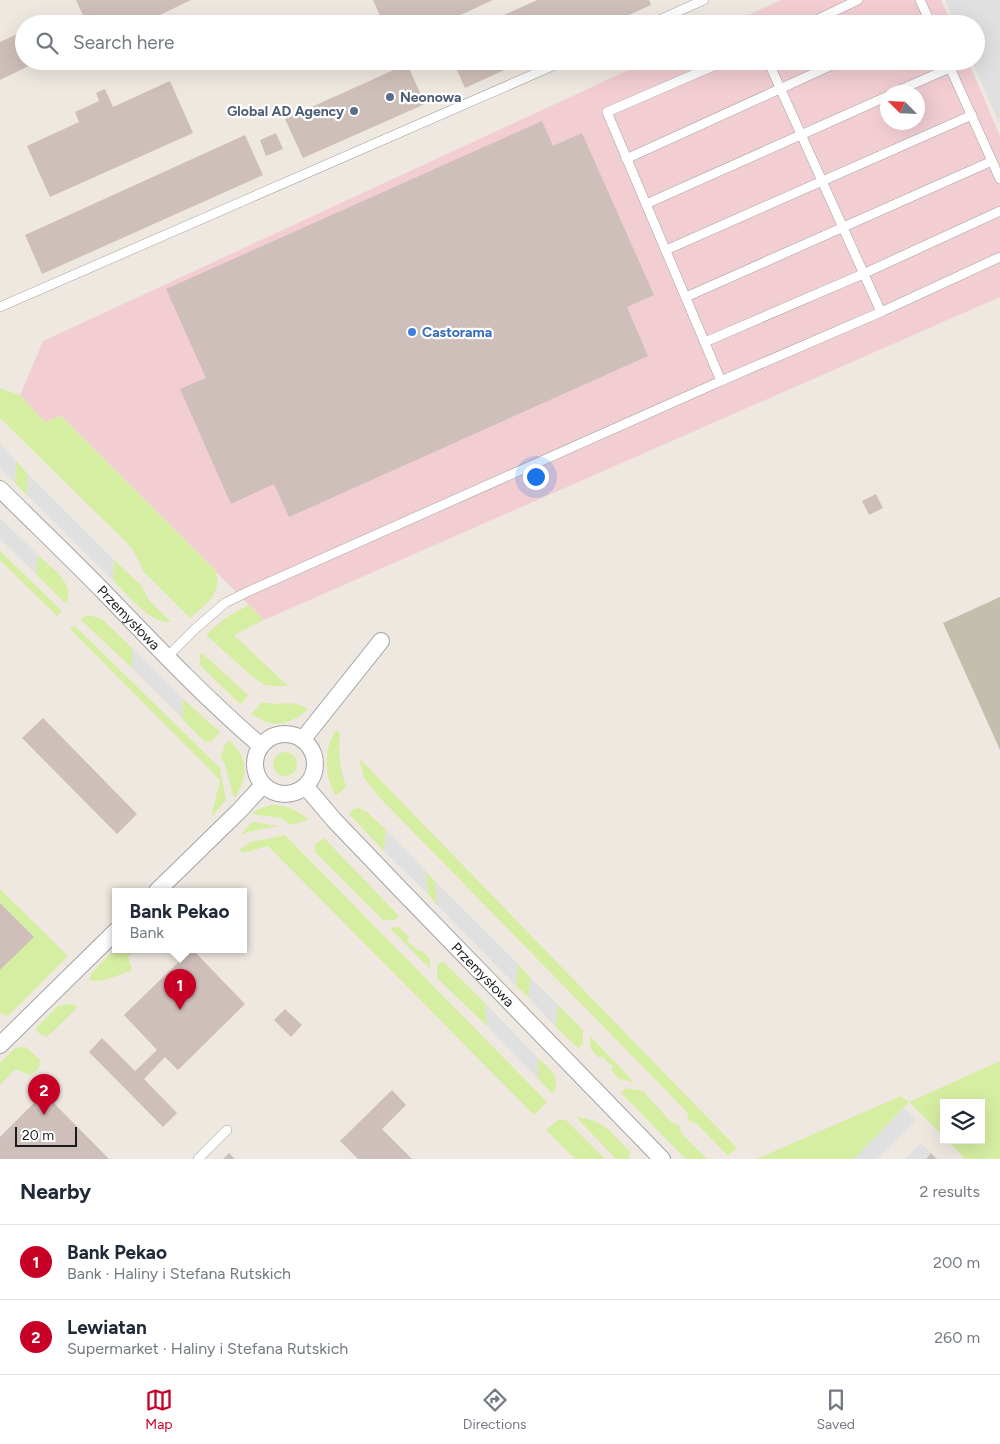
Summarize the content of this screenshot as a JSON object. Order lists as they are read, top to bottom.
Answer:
{
  "streets": {
    "street": ["Przemysłowa"]
  },
  "places": ["Neonowa", "Global AD Agency", "Castorama"],
  "scale_bar": "20 m",
  "north": "top left",
  "page": {
    "search": "Search here",
    "popup": ["Bank Pekao", "Bank"],
    "pins": ["1", "2"],
    "scale": "20 m",
    "heading": ["Nearby", "2 results"],
    "list": [
      {
        "mark": "1",
        "name": "Bank Pekao",
        "note": "Bank · Haliny i Stefana Rutskich",
        "value": "200 m"
      },
      {
        "mark": "2",
        "name": "Lewiatan",
        "note": "Supermarket · Haliny i Stefana Rutskich",
        "value": "260 m"
      }
    ],
    "nav": ["Map", "Directions", "Saved"]
  }
}
